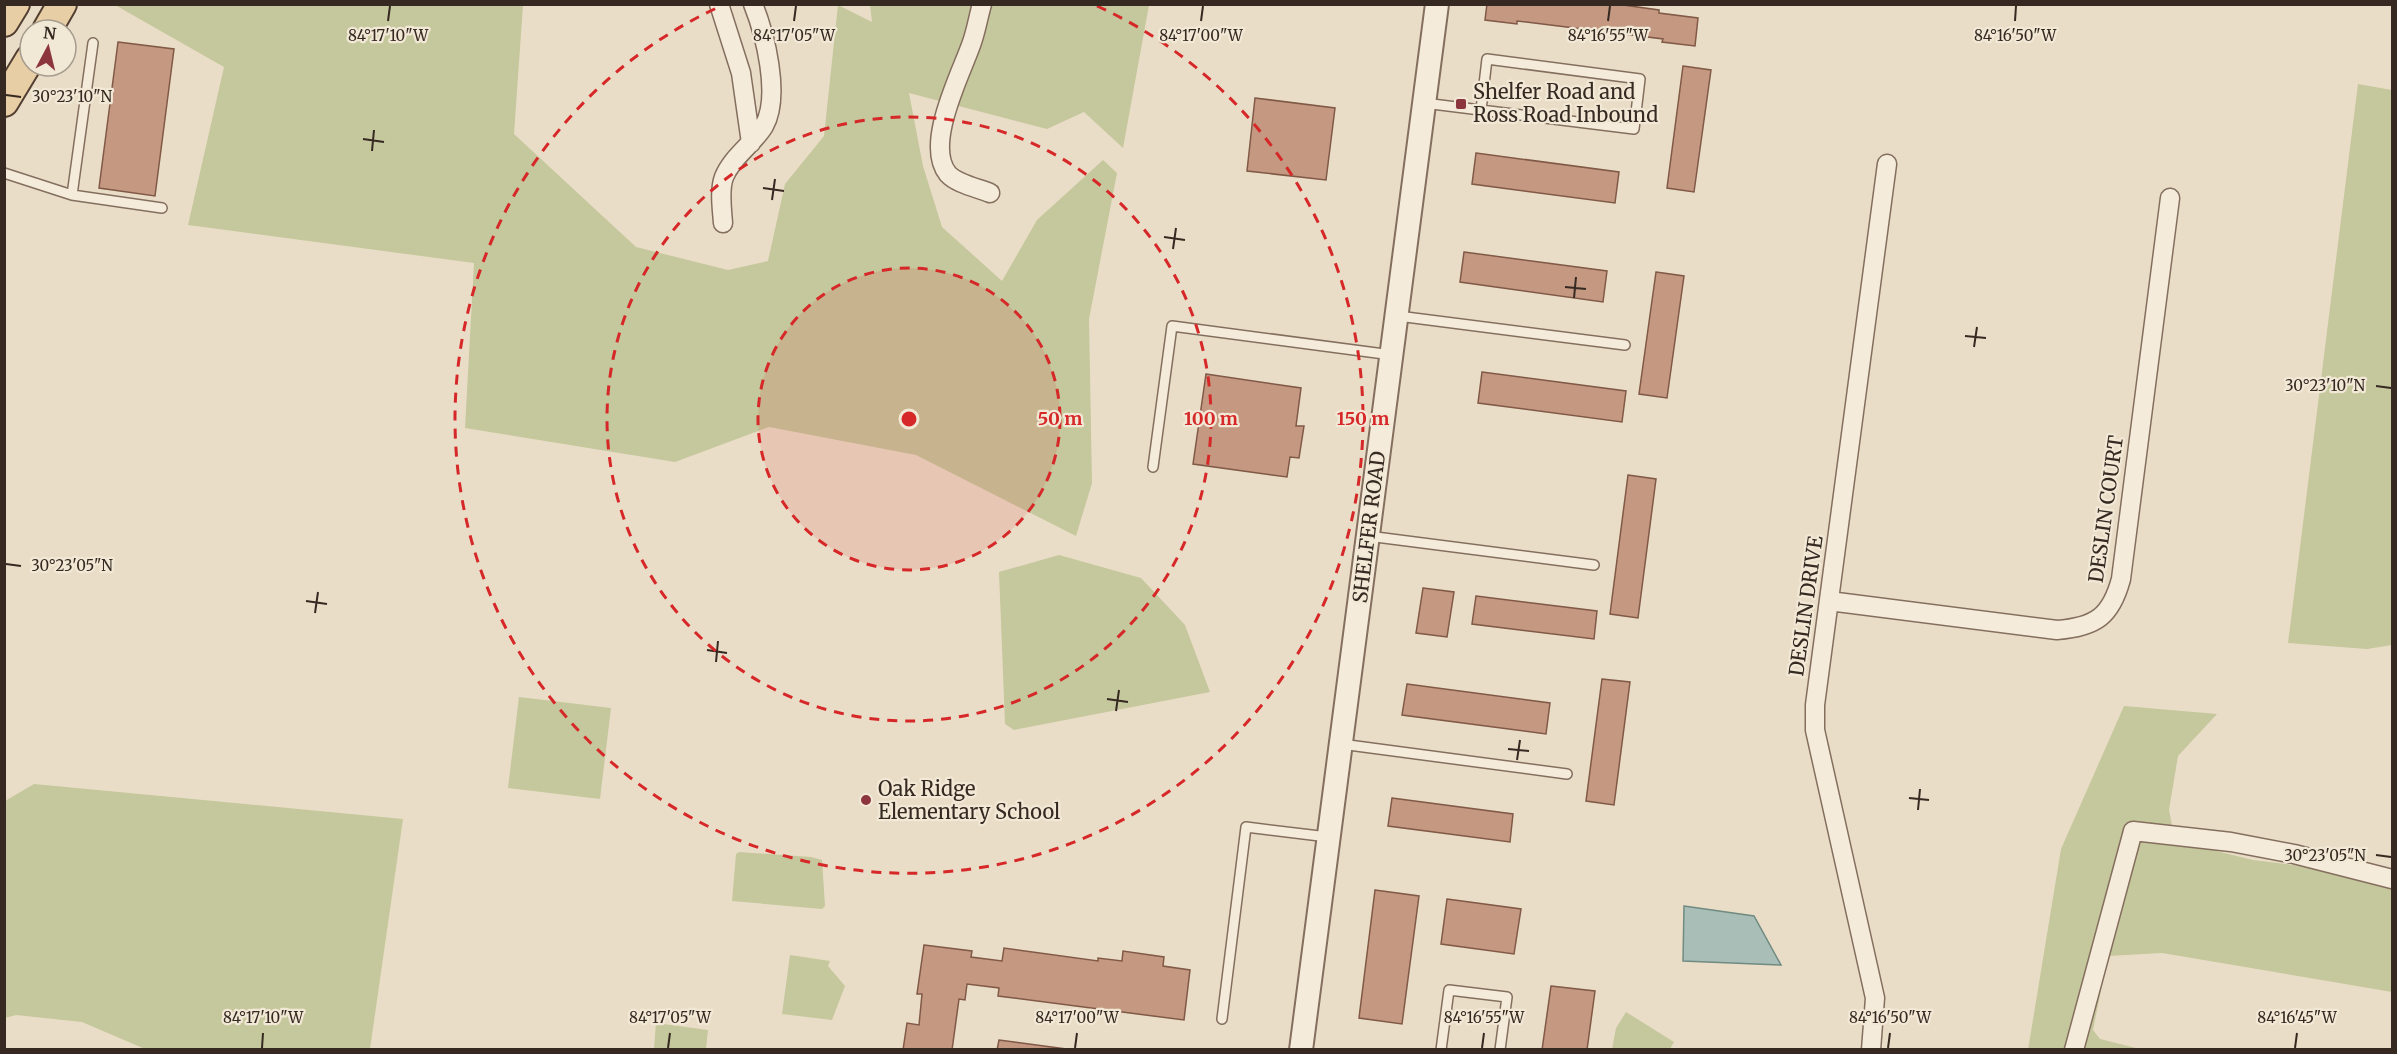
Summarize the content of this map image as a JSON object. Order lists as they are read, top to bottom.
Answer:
{
  "streets": {
    "street": ["DESLIN COURT", "SHELFER ROAD", "DESLIN DRIVE"]
  },
  "crossings": [
    ["DESLIN COURT", "DESLIN DRIVE"]
  ],
  "places": {
    "transit": ["Shelfer Road and Ross Road Inbound"],
    "other": ["Oak Ridge Elementary School"]
  },
  "north": "top",
  "coordinates": [
    "84°17'10\"W",
    "84°17'05\"W",
    "84°17'00\"W",
    "84°16'55\"W",
    "84°16'50\"W",
    "30°23'10\"N",
    "30°23'05\"N",
    "84°16'45\"W"
  ],
  "rings": ["50 m", "100 m", "150 m"]
}
